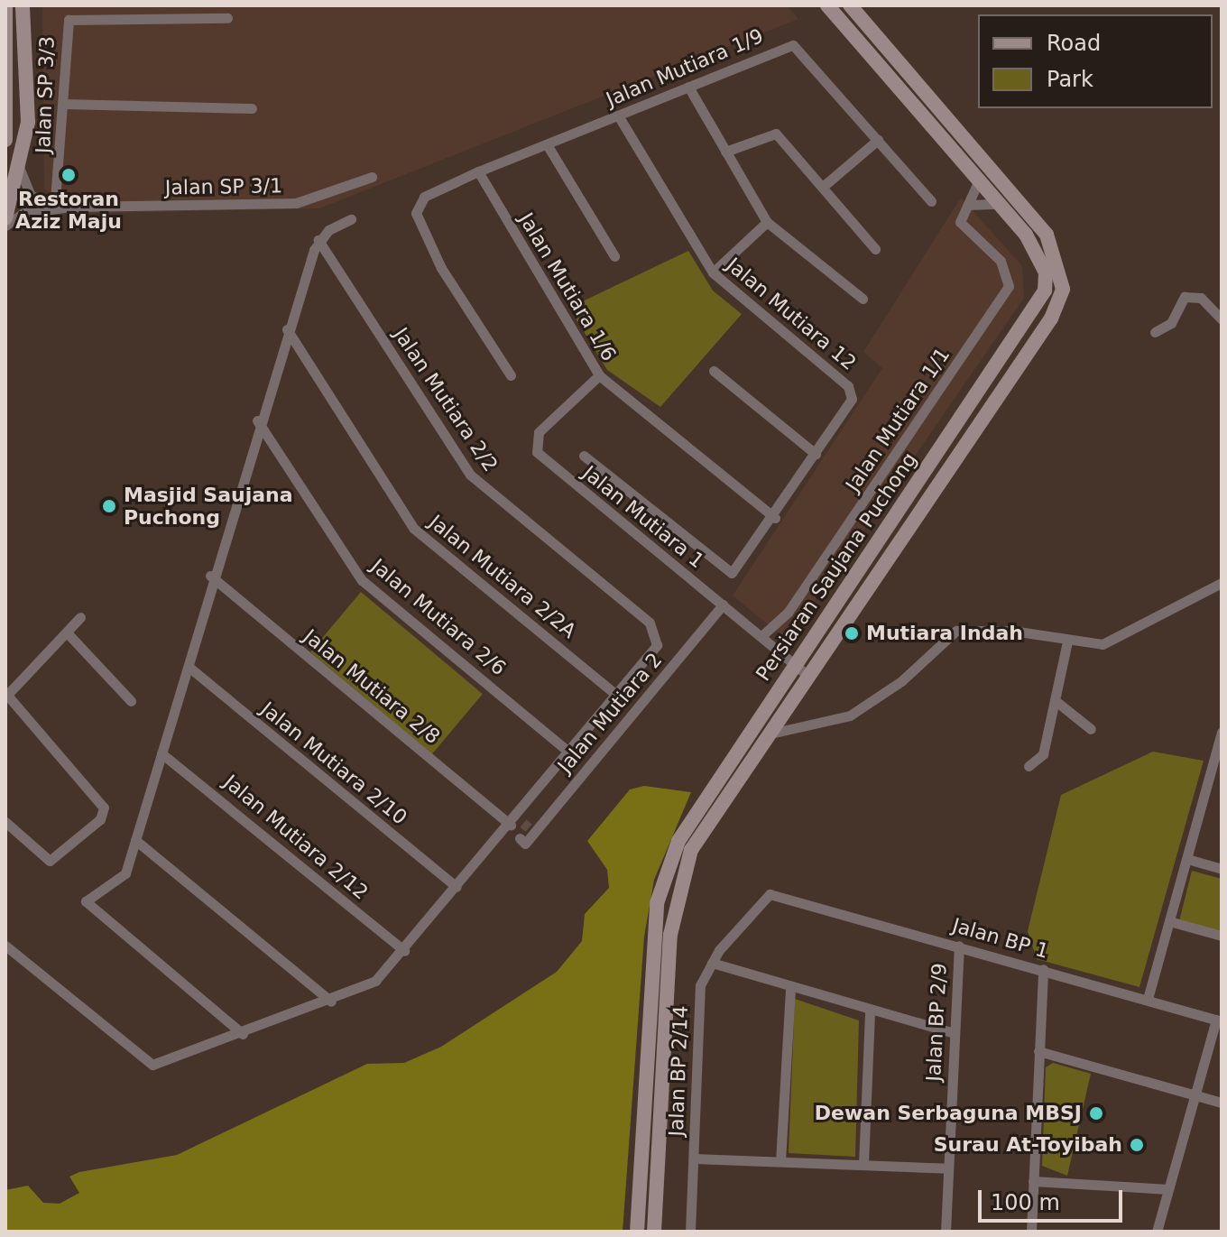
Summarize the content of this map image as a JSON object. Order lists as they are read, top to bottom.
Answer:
{
  "streets": {
    "street": [
      "Jalan Mutiara 1/9",
      "Jalan SP 3/3",
      "Jalan SP 3/1",
      "Jalan Mutiara 1/6",
      "Jalan Mutiara 12",
      "Jalan Mutiara 2/2",
      "Jalan Mutiara 1/1",
      "Jalan Mutiara 1",
      "Persiaran Saujana Puchong",
      "Jalan Mutiara 2/2A",
      "Jalan Mutiara 2/6",
      "Jalan Mutiara 2/8",
      "Jalan Mutiara 2",
      "Jalan Mutiara 2/10",
      "Jalan Mutiara 2/12",
      "Jalan BP 1",
      "Jalan BP 2/9",
      "Jalan BP 2/14"
    ]
  },
  "crossings": [
    ["Jalan Mutiara 1/9", "Jalan Mutiara 1/6"],
    ["Jalan Mutiara 1/9", "Jalan Mutiara 12"],
    ["Jalan SP 3/3", "Jalan SP 3/1"],
    ["Jalan Mutiara 1/6", "Jalan Mutiara 1"],
    ["Jalan Mutiara 2/2", "Jalan Mutiara 2/2A"],
    ["Jalan Mutiara 1/1", "Jalan Mutiara 1"],
    ["Jalan Mutiara 1", "Persiaran Saujana Puchong"],
    ["Jalan Mutiara 1", "Jalan Mutiara 2"],
    ["Jalan Mutiara 2/8", "Jalan Mutiara 2"],
    ["Jalan BP 1", "Jalan BP 2/9"],
    ["Jalan BP 1", "Jalan BP 2/14"]
  ],
  "places": [
    "Restoran Aziz Maju",
    "Masjid Saujana Puchong",
    "Mutiara Indah",
    "Dewan Serbaguna MBSJ",
    "Surau At-Toyibah"
  ],
  "legend": ["Road", "Park"],
  "scale_bar": "100 m"
}
